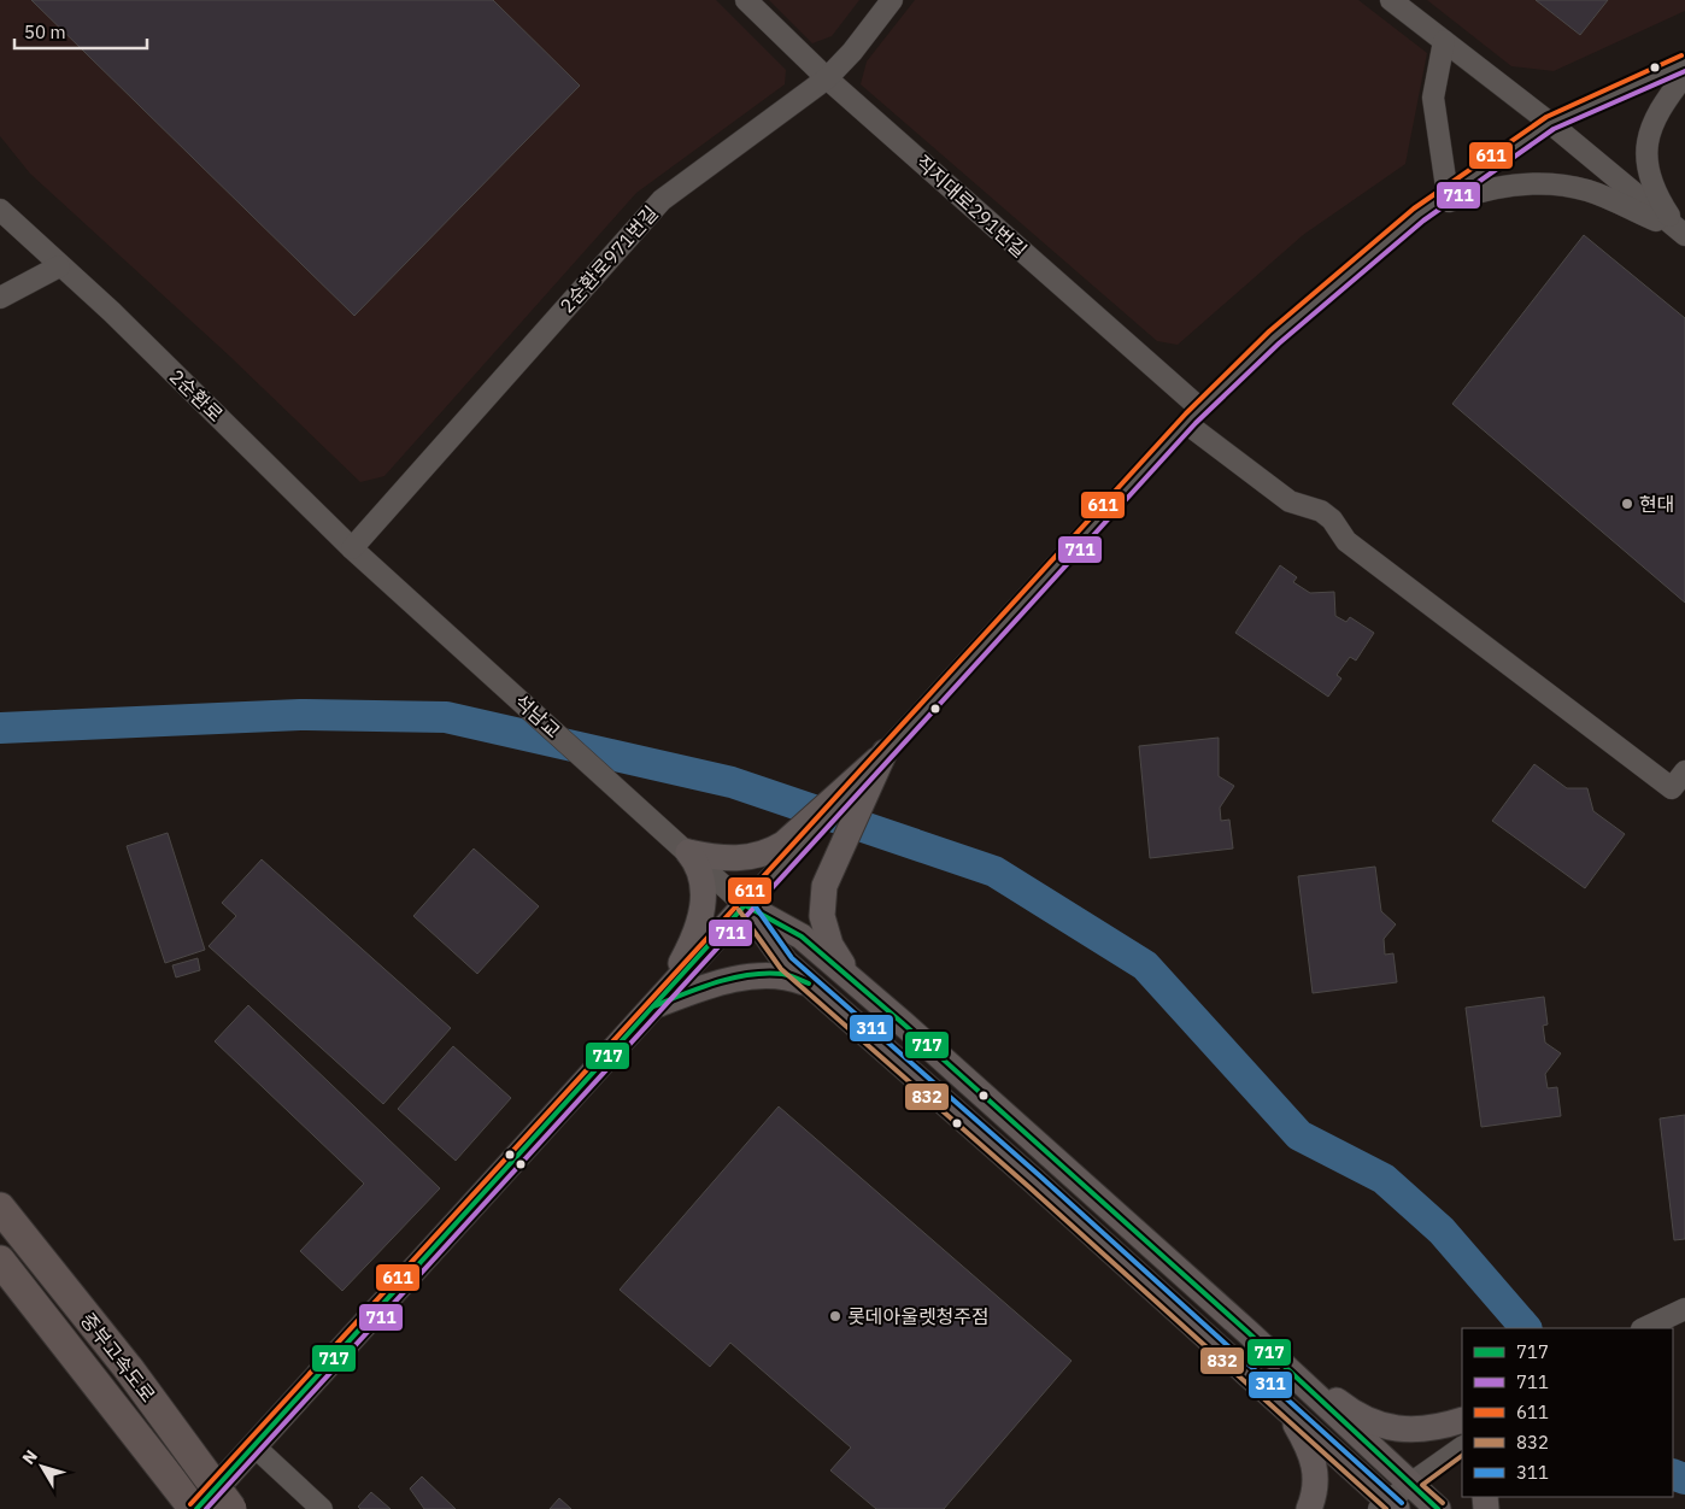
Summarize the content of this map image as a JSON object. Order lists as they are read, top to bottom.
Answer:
{
  "streets": {
    "highway": ["중부고속도로"],
    "street": [
      "직지대로291번길",
      "2순환로971번길",
      "2순환로",
      "석남교"
    ]
  },
  "crossings": [
    ["직지대로291번길", "2순환로971번길"],
    ["2순환로971번길", "2순환로"],
    ["2순환로", "석남교"]
  ],
  "places": ["현대", "롯데아울렛청주점"],
  "lines": [
    "transit line 611",
    "transit line 711",
    "transit line 311",
    "transit line 717",
    "transit line 832"
  ],
  "legend": [
    "717",
    "711",
    "611",
    "832",
    "311"
  ],
  "scale_bar": "50 m",
  "north": "top left"
}
